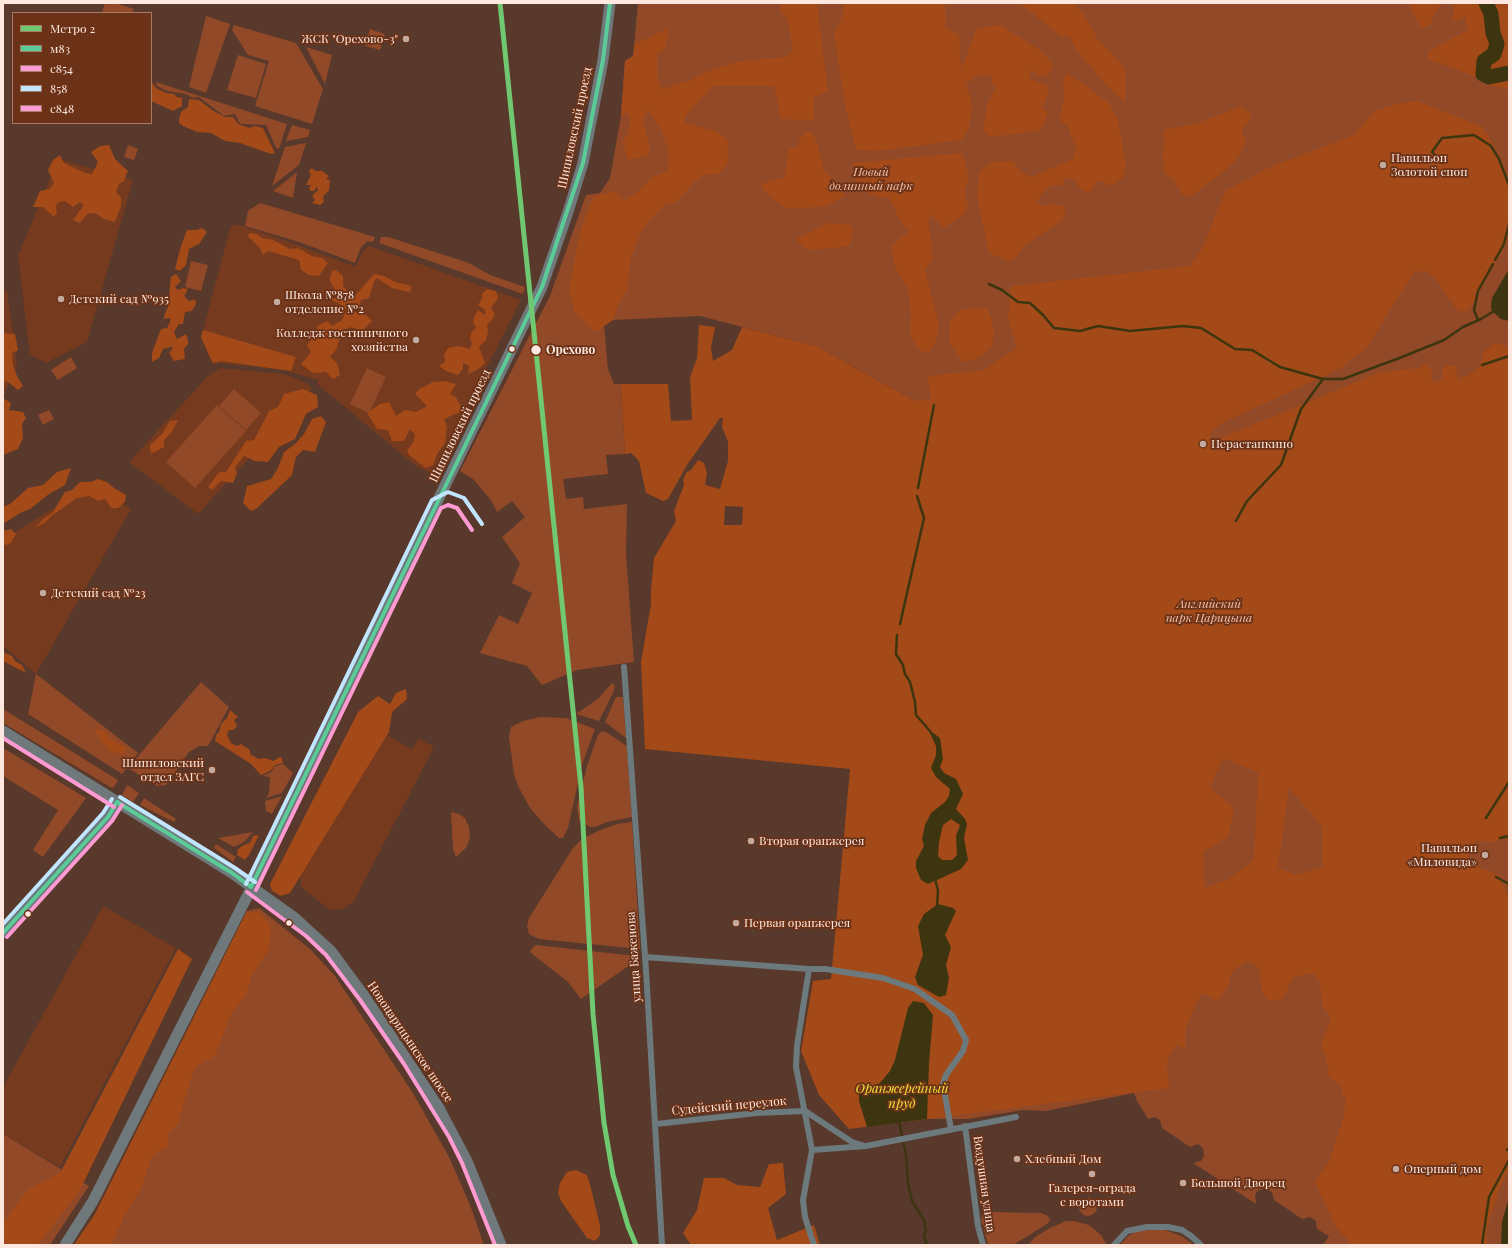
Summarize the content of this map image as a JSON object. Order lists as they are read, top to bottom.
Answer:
{
  "streets": {
    "main road": ["Шипиловский проезд", "Новоцарицынское шоссе"],
    "street": ["улица Баженова", "Судейский переулок", "Воздушная улица"]
  },
  "crossings": [
    ["Шипиловский проезд", "Новоцарицынское шоссе"],
    ["улица Баженова", "Судейский переулок"]
  ],
  "water": ["Оранжерейный пруд"],
  "parks": ["Новый долинный парк", "Английский парк Царицына"],
  "places": [
    "ЖСК \"Орехово-3\"",
    "Павильон Золотой сноп",
    "Детский сад №935",
    "Школа №878 отделение №2",
    "Колледж гостиничного хозяйcтва",
    "Орехово",
    "Нерастанкино",
    "Детский сад №23",
    "Шипиловский отдел ЗАГС",
    "Вторая оранжерея",
    "Павильон «Миловида»",
    "Первая оранжерея",
    "Хлебный Дом",
    "Оперный дом",
    "Галерея-ограда с воротами",
    "Большой Дворец"
  ],
  "lines": [
    "metro line 2",
    "transit line м83",
    "transit line 858",
    "transit line с854",
    "transit line с848"
  ],
  "legend": [
    "Метро 2",
    "м83",
    "с854",
    "858",
    "с848"
  ]
}
